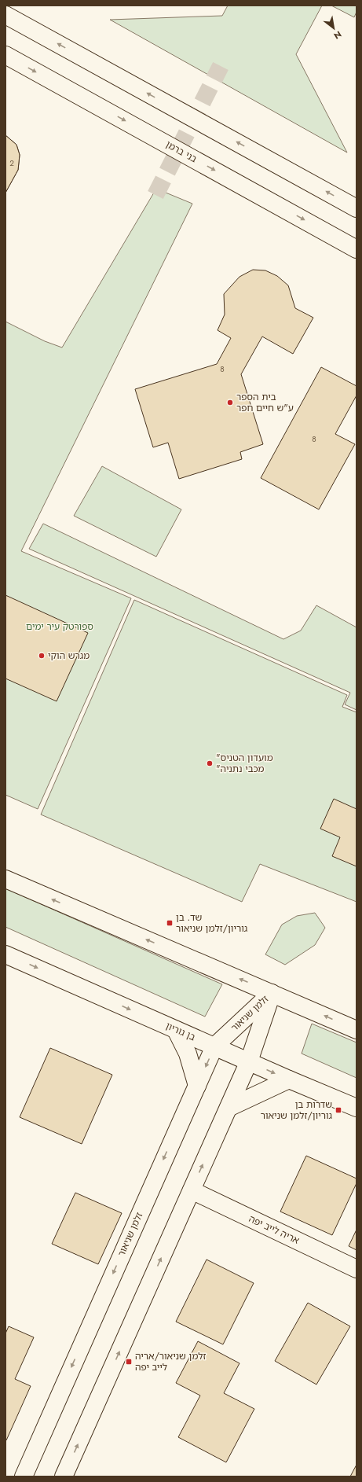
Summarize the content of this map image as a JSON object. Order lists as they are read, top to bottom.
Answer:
{
  "streets": {
    "street": [
      "בני ברמן",
      "זלמן שניאור",
      "בן גוריון",
      "אריה לייב יפה"
    ]
  },
  "crossings": [
    ["זלמן שניאור", "בן גוריון"],
    ["זלמן שניאור", "אריה לייב יפה"]
  ],
  "parks": ["ספורטק עיר ימים"],
  "places": {
    "other": ["בית הספר ע\"ש חיים חפר", "מגרש הוקי", "\"מועדון הטניס \"מכבי נתניה"],
    "transit": ["שד. בן גוריון/זלמן שניאור", "שדרות בן גוריון/זלמן שניאור", "זלמן שניאור/אריה לייב יפה"]
  },
  "house_numbers": ["2", "8", "8"],
  "north": "bottom right"
}
